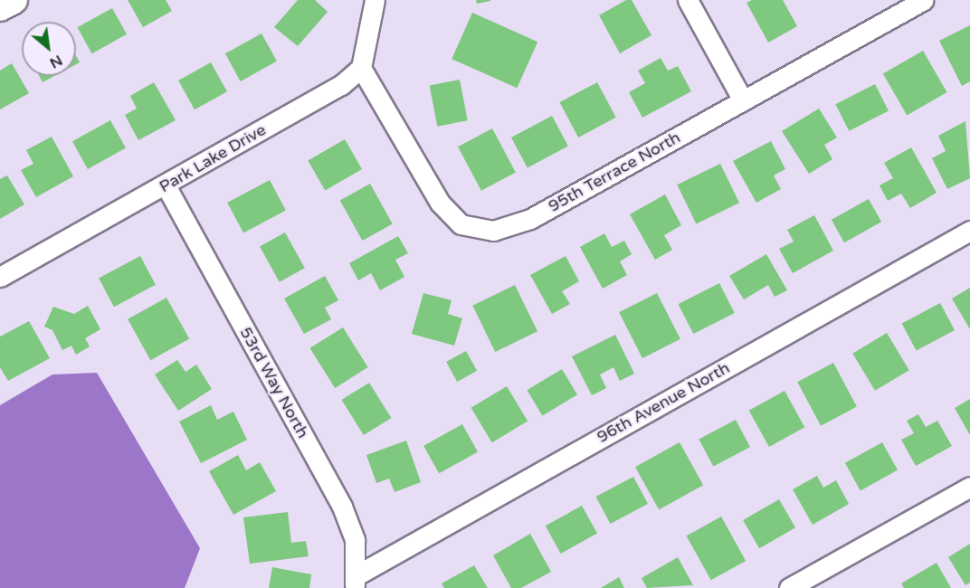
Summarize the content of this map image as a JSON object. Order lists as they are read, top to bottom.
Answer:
{
  "streets": {
    "street": [
      "Park Lake Drive",
      "95th Terrace North",
      "53rd Way North",
      "96th Avenue North"
    ]
  },
  "crossings": [
    ["Park Lake Drive", "95th Terrace North"],
    ["Park Lake Drive", "53rd Way North"],
    ["53rd Way North", "96th Avenue North"]
  ],
  "north": "bottom right"
}
